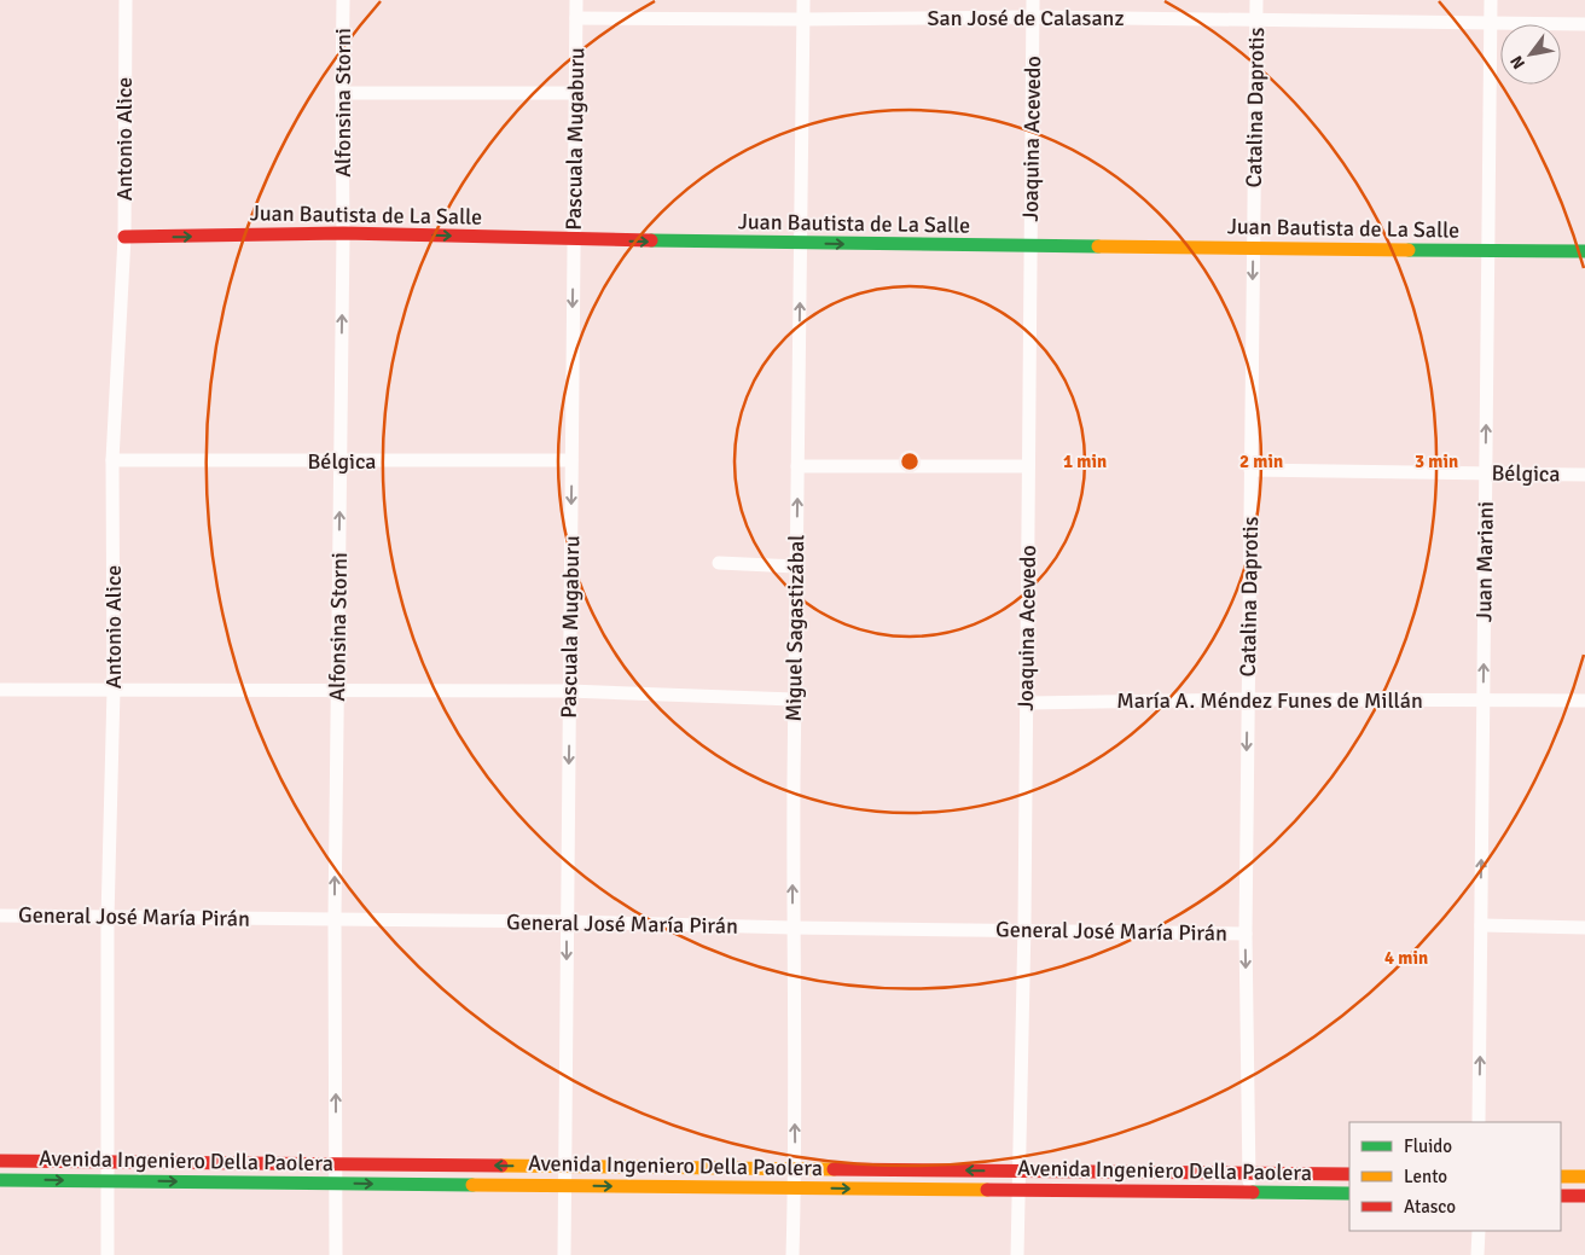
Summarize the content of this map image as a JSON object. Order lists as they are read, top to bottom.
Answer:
{
  "streets": {
    "main road": ["Juan Bautista de La Salle", "Avenida Ingeniero Della Paolera"],
    "street": [
      "San José de Calasanz",
      "Alfonsina Storni",
      "Catalina Daprotis",
      "Antonio Alice",
      "Pascuala Mugaburu",
      "Joaquina Acevedo",
      "Bélgica",
      "Juan Mariani",
      "Miguel Sagastizábal",
      "María A. Méndez Funes de Millán",
      "General José María Pirán"
    ]
  },
  "crossings": [
    ["San José de Calasanz", "Catalina Daprotis"],
    ["San José de Calasanz", "Pascuala Mugaburu"],
    ["San José de Calasanz", "Joaquina Acevedo"],
    ["San José de Calasanz", "Juan Mariani"],
    ["San José de Calasanz", "Miguel Sagastizábal"],
    ["Alfonsina Storni", "Juan Bautista de La Salle"],
    ["Alfonsina Storni", "Bélgica"],
    ["Alfonsina Storni", "General José María Pirán"],
    ["Alfonsina Storni", "Avenida Ingeniero Della Paolera"],
    ["Catalina Daprotis", "Juan Bautista de La Salle"],
    ["Catalina Daprotis", "Bélgica"],
    ["Catalina Daprotis", "María A. Méndez Funes de Millán"],
    ["Catalina Daprotis", "General José María Pirán"],
    ["Catalina Daprotis", "Avenida Ingeniero Della Paolera"],
    ["Antonio Alice", "Juan Bautista de La Salle"],
    ["Antonio Alice", "Bélgica"],
    ["Antonio Alice", "General José María Pirán"],
    ["Antonio Alice", "Avenida Ingeniero Della Paolera"],
    ["Pascuala Mugaburu", "Juan Bautista de La Salle"],
    ["Pascuala Mugaburu", "Bélgica"],
    ["Pascuala Mugaburu", "General José María Pirán"],
    ["Pascuala Mugaburu", "Avenida Ingeniero Della Paolera"],
    ["Joaquina Acevedo", "Juan Bautista de La Salle"],
    ["Joaquina Acevedo", "María A. Méndez Funes de Millán"],
    ["Joaquina Acevedo", "General José María Pirán"],
    ["Joaquina Acevedo", "Avenida Ingeniero Della Paolera"],
    ["Juan Bautista de La Salle", "Juan Mariani"],
    ["Juan Bautista de La Salle", "Miguel Sagastizábal"],
    ["Bélgica", "Juan Mariani"],
    ["Juan Mariani", "María A. Méndez Funes de Millán"],
    ["Miguel Sagastizábal", "General José María Pirán"],
    ["Miguel Sagastizábal", "Avenida Ingeniero Della Paolera"]
  ],
  "one_way": [
    "Alfonsina Storni",
    "Catalina Daprotis",
    "Pascuala Mugaburu",
    "Juan Bautista de La Salle",
    "Juan Mariani",
    "Miguel Sagastizábal"
  ],
  "legend": ["Fluido", "Lento", "Atasco"],
  "north": "bottom left",
  "rings": [
    "1 min",
    "2 min",
    "3 min",
    "4 min"
  ]
}
